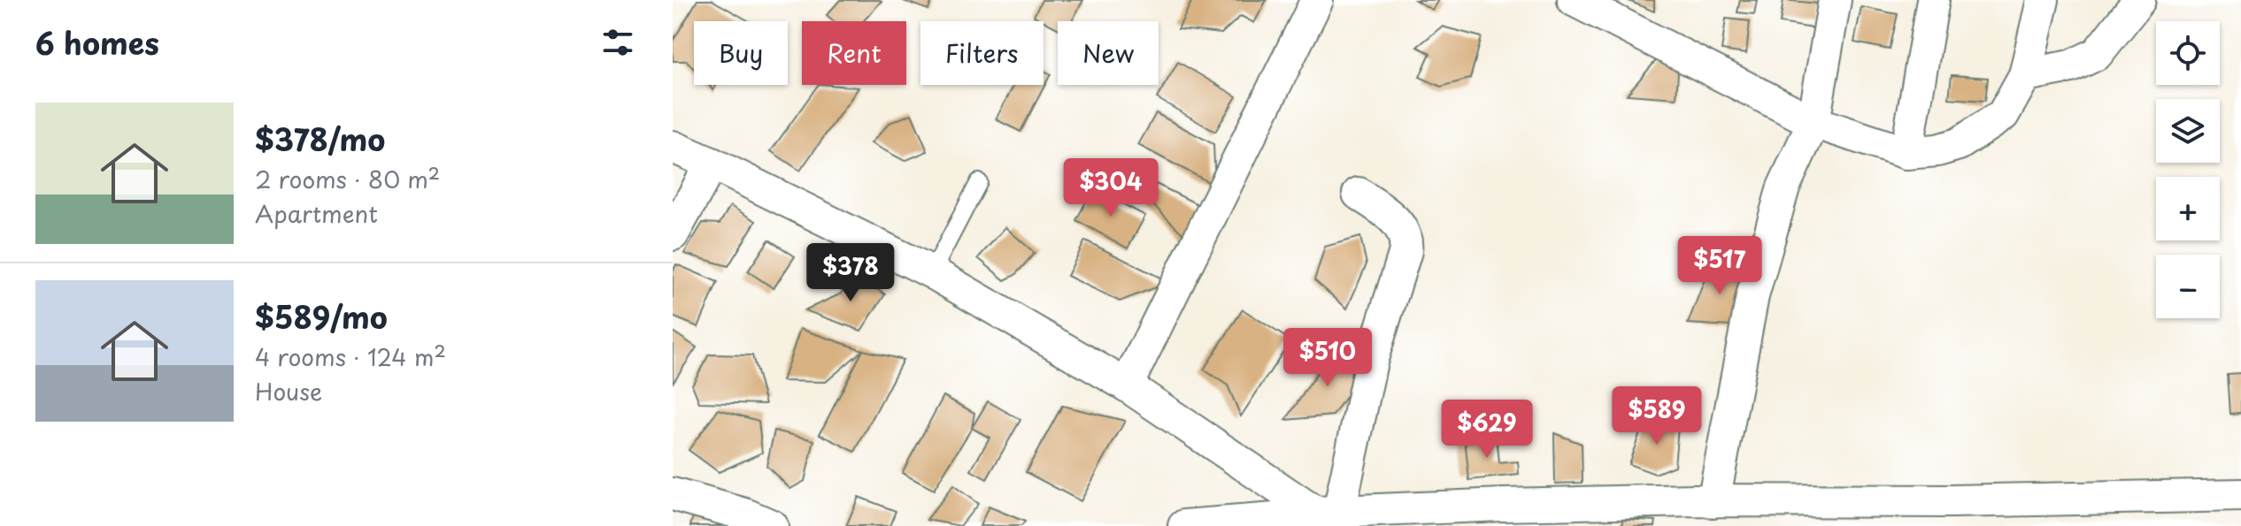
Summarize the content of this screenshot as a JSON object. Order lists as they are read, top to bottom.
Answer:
{
  "page": {
    "heading": "6 homes",
    "map_buttons": ["+", "−"],
    "chip": [
      "Buy",
      "Rent",
      "Filters",
      "New"
    ],
    "list": [
      {
        "name": "$378/mo",
        "note": "2 rooms · 80 m² · Apartment"
      },
      {
        "name": "$589/mo",
        "note": "4 rooms · 124 m² · House"
      }
    ],
    "price": [
      "$304",
      "$517",
      "$378",
      "$510",
      "$589",
      "$629"
    ]
  }
}
